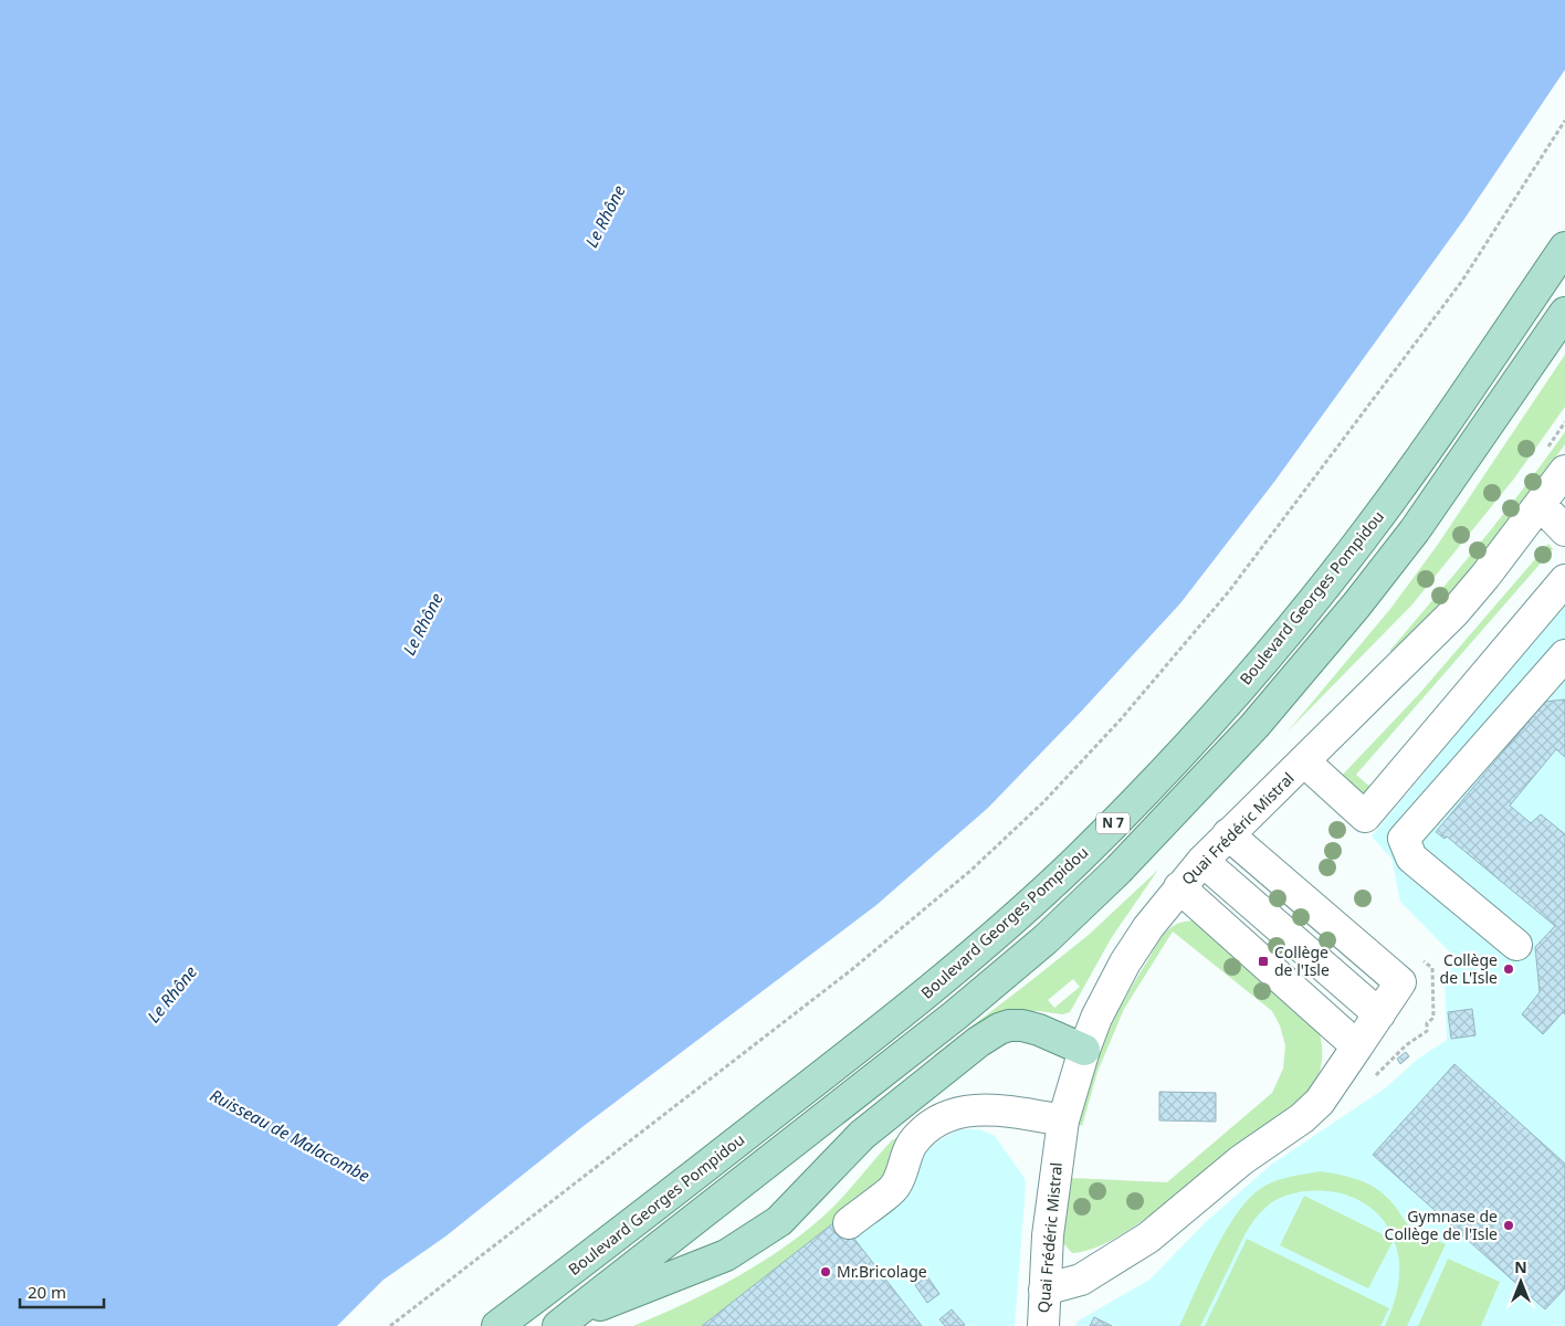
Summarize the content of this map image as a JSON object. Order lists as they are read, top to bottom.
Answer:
{
  "streets": {
    "main road": ["Boulevard Georges Pompidou", "N 7"],
    "street": ["Quai Frédéric Mistral"]
  },
  "water": ["Le Rhône", "Ruisseau de Malacombe"],
  "places": {
    "transit": ["Collège de l'Isle"],
    "other": ["Collège de L'Isle", "Gymnase de Collège de l'Isle", "Mr.Bricolage"]
  },
  "scale_bar": "20 m",
  "north": "top"
}
